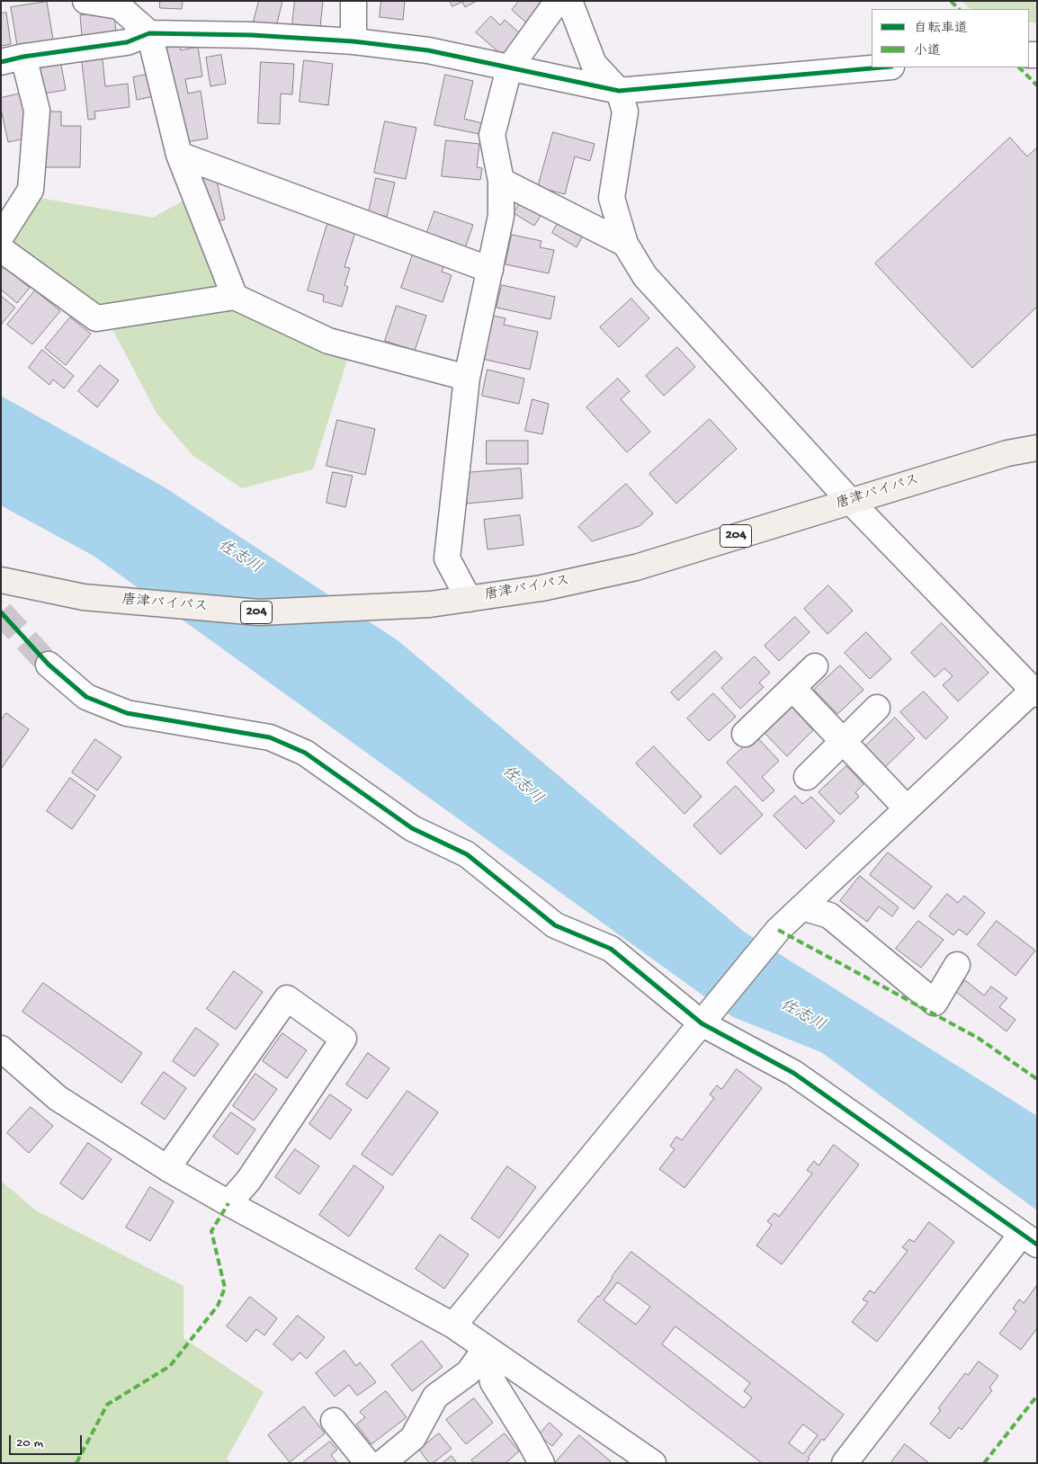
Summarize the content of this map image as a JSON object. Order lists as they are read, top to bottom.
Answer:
{
  "streets": {
    "highway": ["唐津バイパス", "204"]
  },
  "water": ["佐志川"],
  "legend": ["自転車道", "小道"],
  "scale_bar": "20 m"
}
